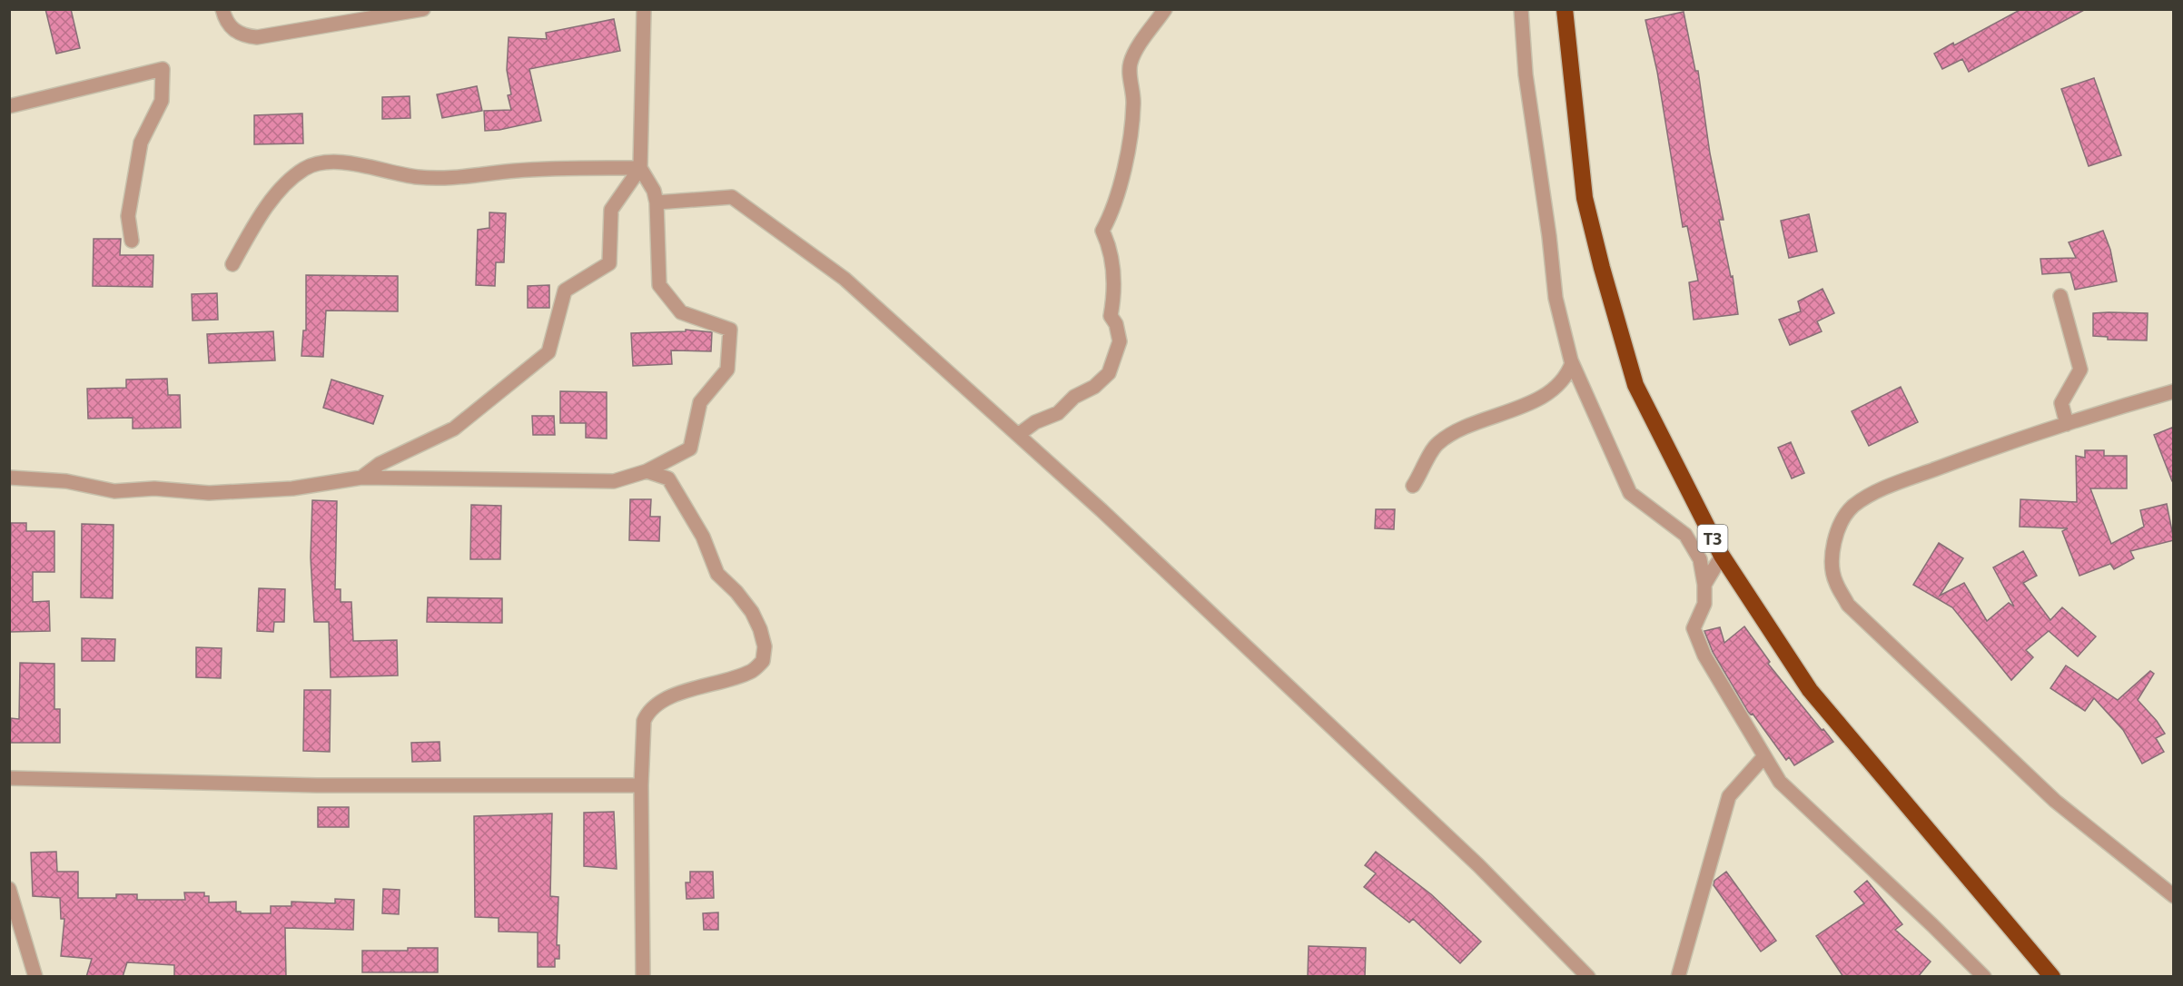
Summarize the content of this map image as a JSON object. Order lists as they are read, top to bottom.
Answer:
{
  "streets": {
    "highway": ["T3"]
  }
}
